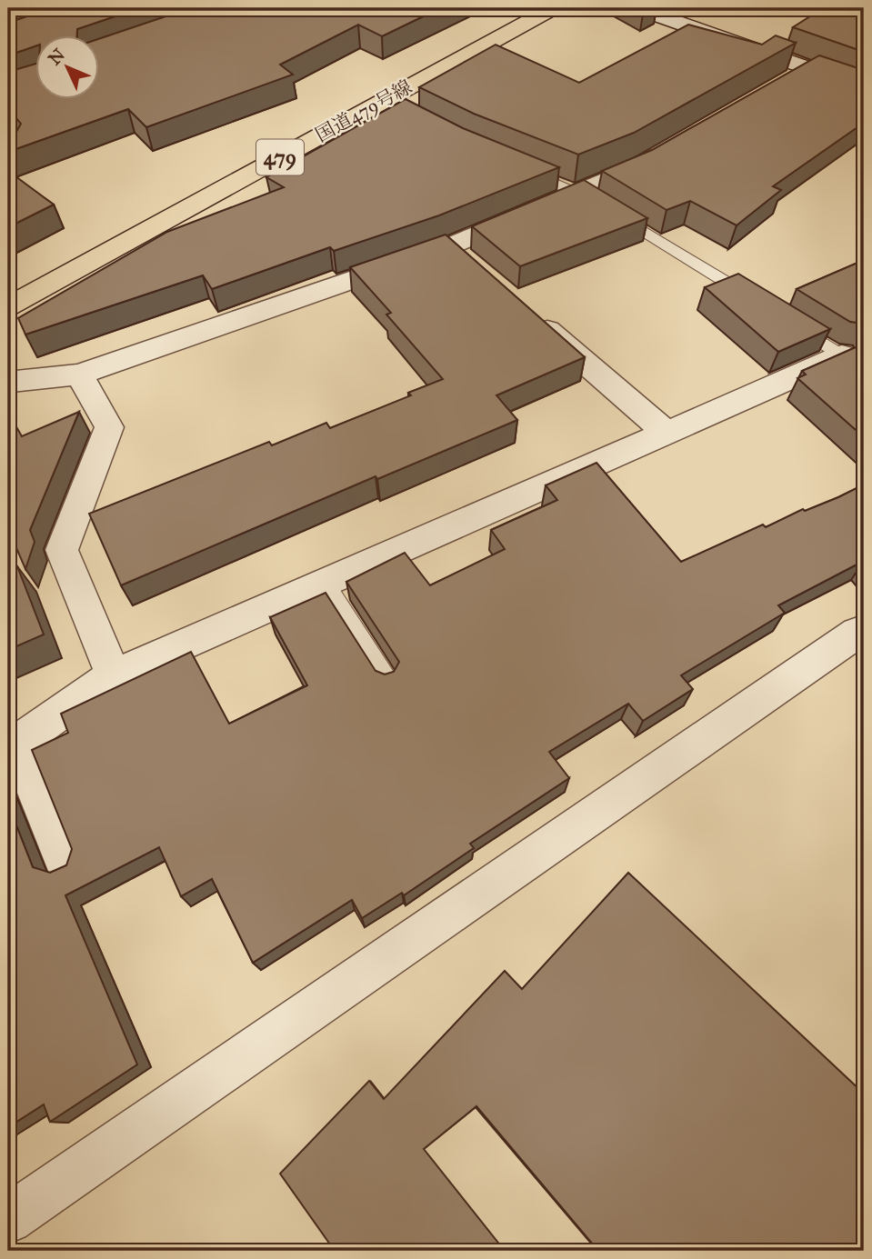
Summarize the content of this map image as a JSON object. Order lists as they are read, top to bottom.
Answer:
{
  "streets": {
    "highway": ["国道479号線", "479"]
  },
  "north": "top left"
}
